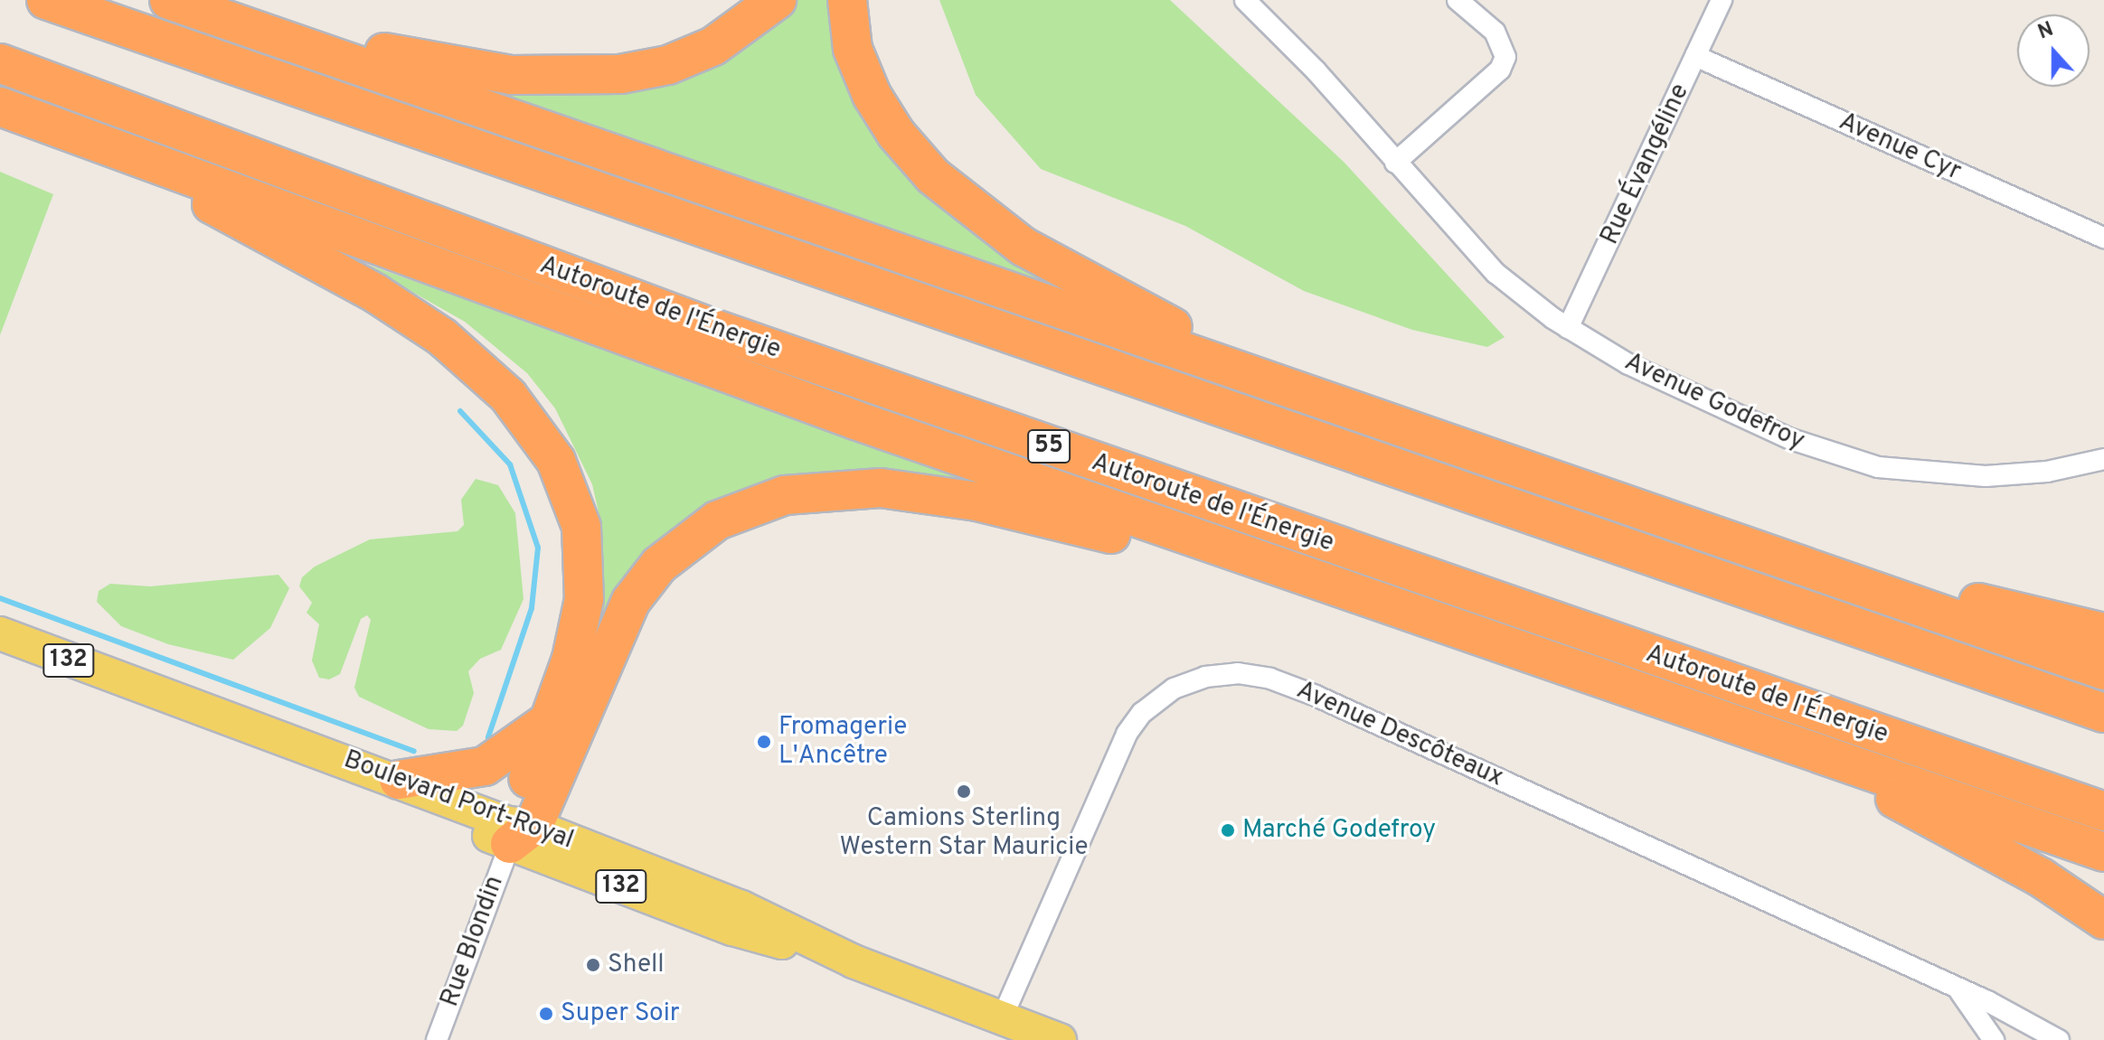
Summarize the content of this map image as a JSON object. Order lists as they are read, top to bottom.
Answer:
{
  "streets": {
    "highway": ["Autoroute de l'Énergie", "55"],
    "main road": ["132", "Boulevard Port-Royal"],
    "street": [
      "Avenue Cyr",
      "Rue Évangéline",
      "Avenue Godefroy",
      "Avenue Descôteaux",
      "Rue Blondin"
    ]
  },
  "crossings": [
    ["Avenue Cyr", "Rue Évangéline"],
    ["Rue Évangéline", "Avenue Godefroy"],
    ["Avenue Descôteaux", "Boulevard Port-Royal"],
    ["Boulevard Port-Royal", "Rue Blondin"]
  ],
  "places": [
    "Fromagerie L'Ancêtre",
    "Camions Sterling Western Star Mauricie",
    "Marché Godefroy",
    "Shell",
    "Super Soir"
  ],
  "north": "top"
}
